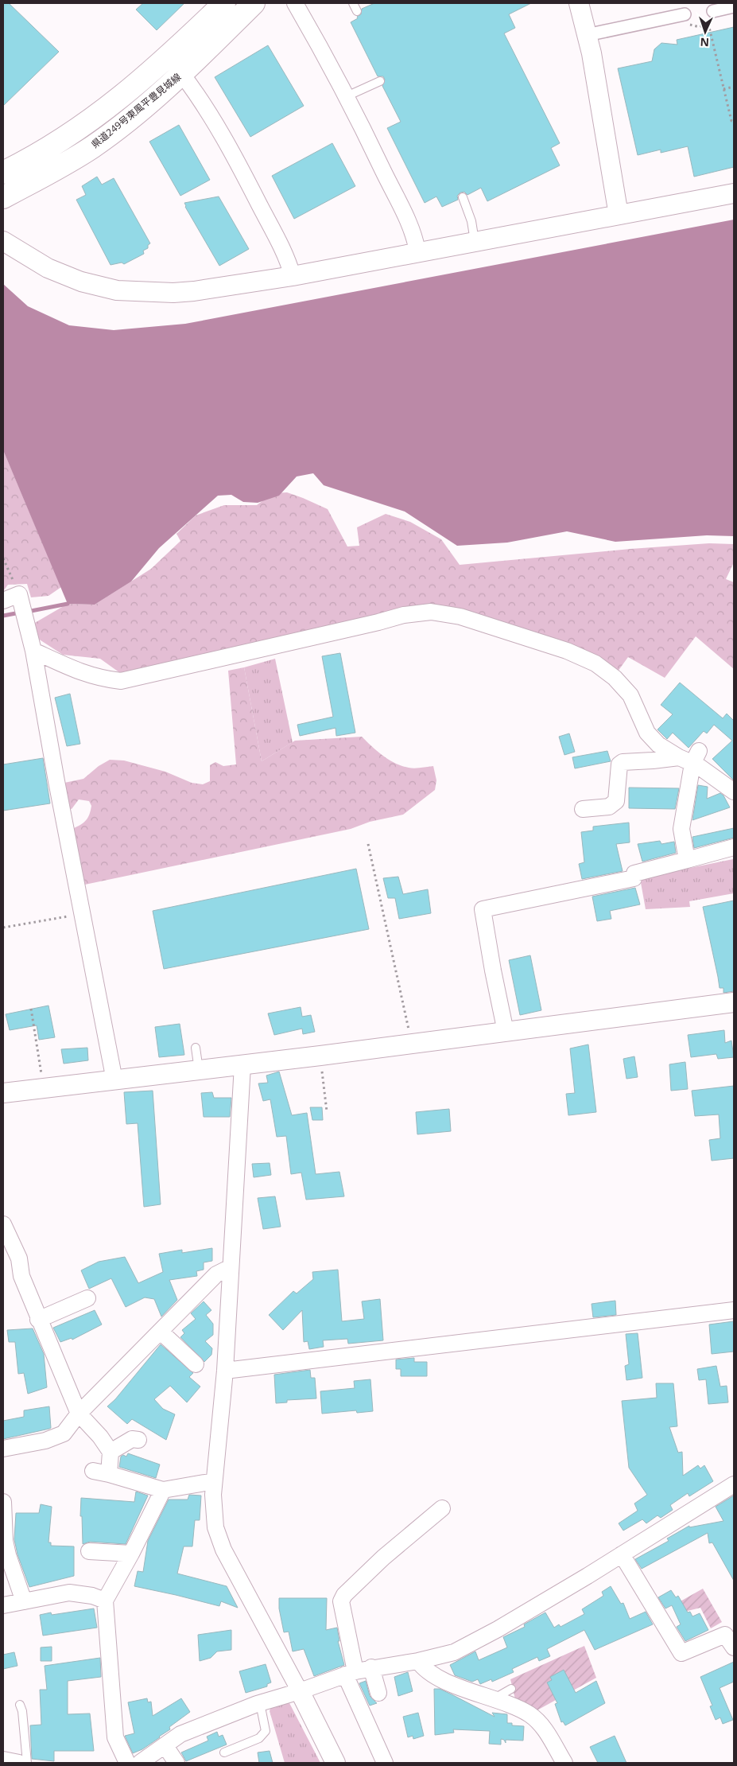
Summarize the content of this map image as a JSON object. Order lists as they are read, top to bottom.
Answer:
{
  "streets": {
    "main road": ["県道249号東風平豊見城線"]
  },
  "north": "bottom"
}
